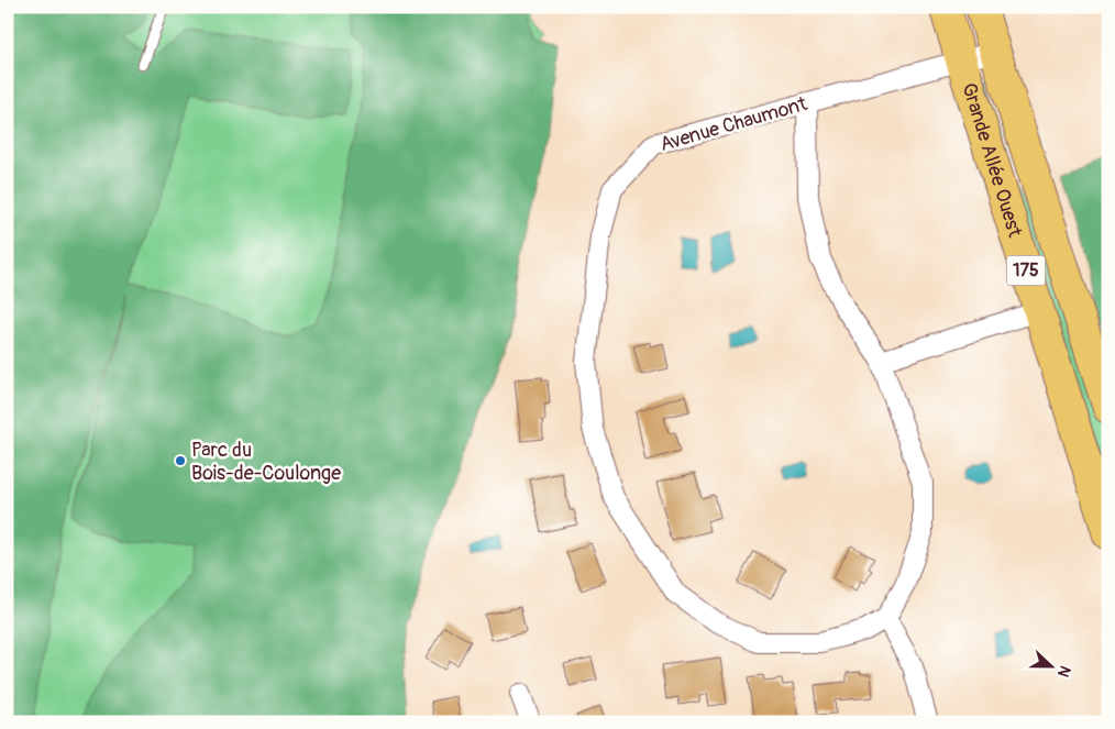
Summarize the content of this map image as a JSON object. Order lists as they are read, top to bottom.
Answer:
{
  "streets": {
    "main road": ["Grande Allée Ouest", "175"],
    "street": ["Avenue Chaumont"]
  },
  "crossings": [
    ["Avenue Chaumont", "Grande Allée Ouest"]
  ],
  "places": ["Parc du Bois-de-Coulonge"],
  "north": "right"
}
